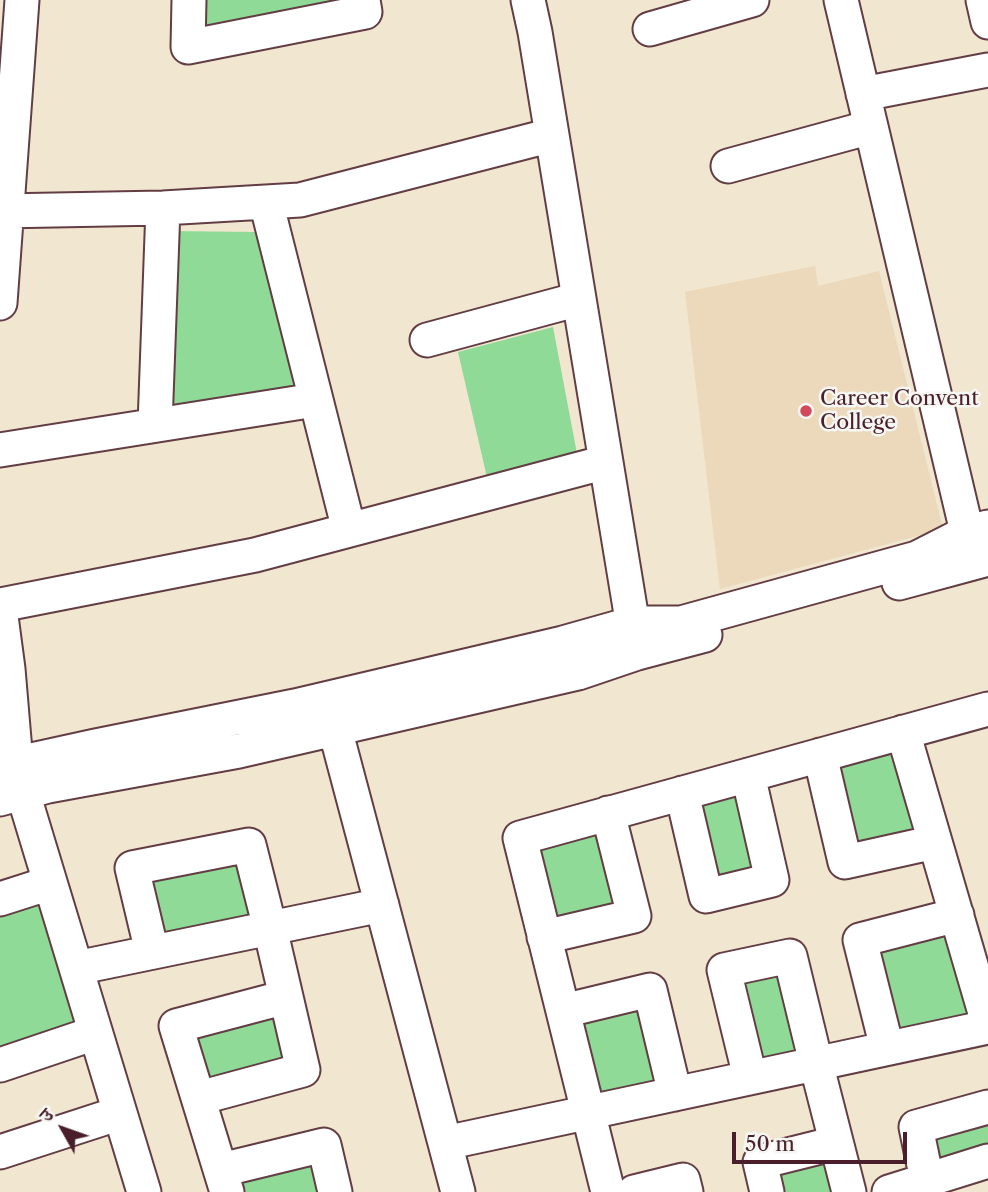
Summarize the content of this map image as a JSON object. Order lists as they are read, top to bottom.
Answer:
{
  "places": ["Career Convent College"],
  "scale_bar": "50 m",
  "north": "top left"
}
